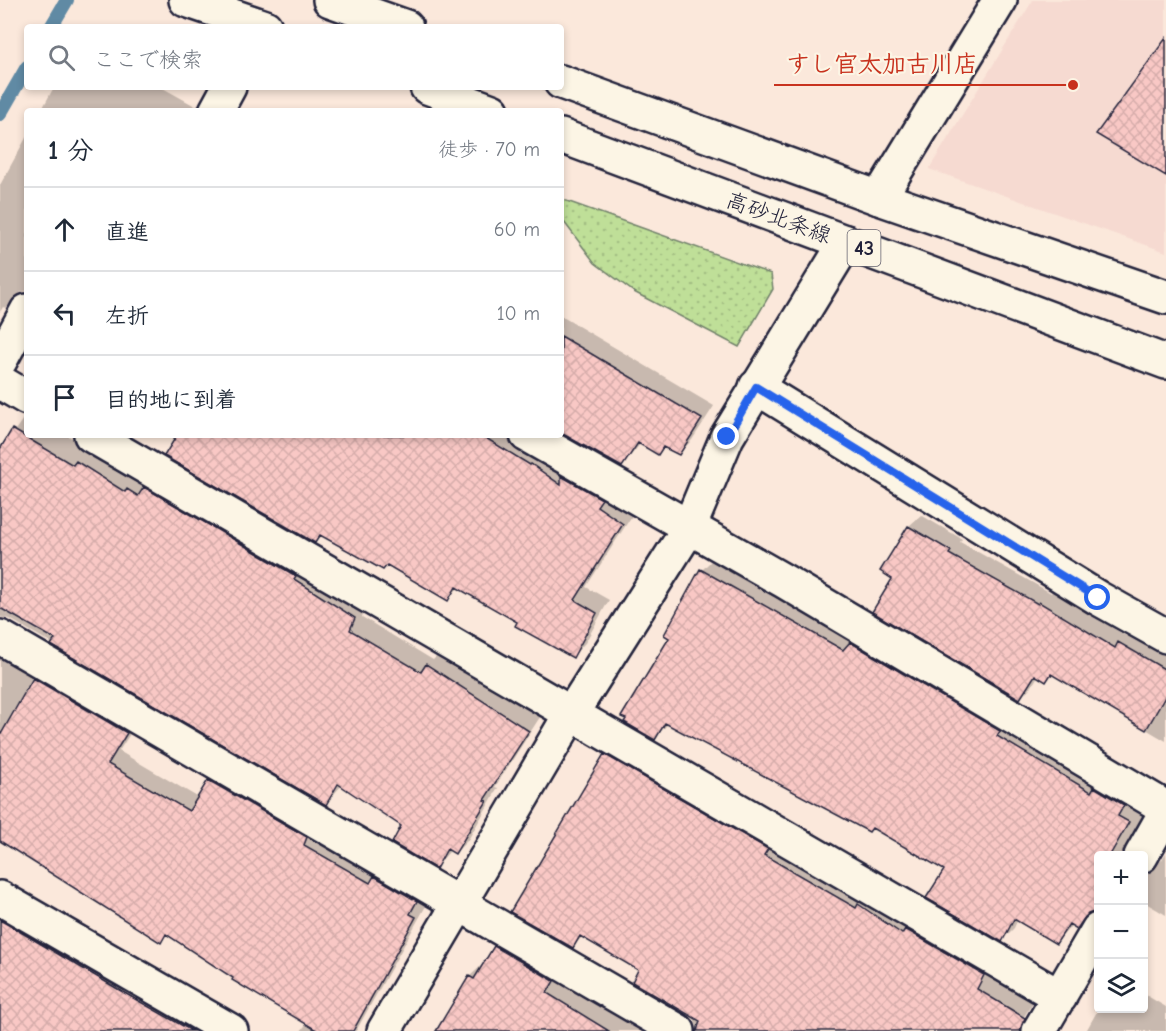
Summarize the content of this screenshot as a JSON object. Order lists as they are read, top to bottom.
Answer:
{
  "streets": {
    "street": ["高砂北条線", "43"]
  },
  "places": ["すし官太加古川店"],
  "page": {
    "search": "ここで検索",
    "heading": ["1 分", "徒歩 · 70 m"],
    "list": [
      ["直進", "60 m"],
      ["左折", "10 m"],
      "目的地に到着"
    ],
    "map_buttons": ["+", "−"]
  }
}
